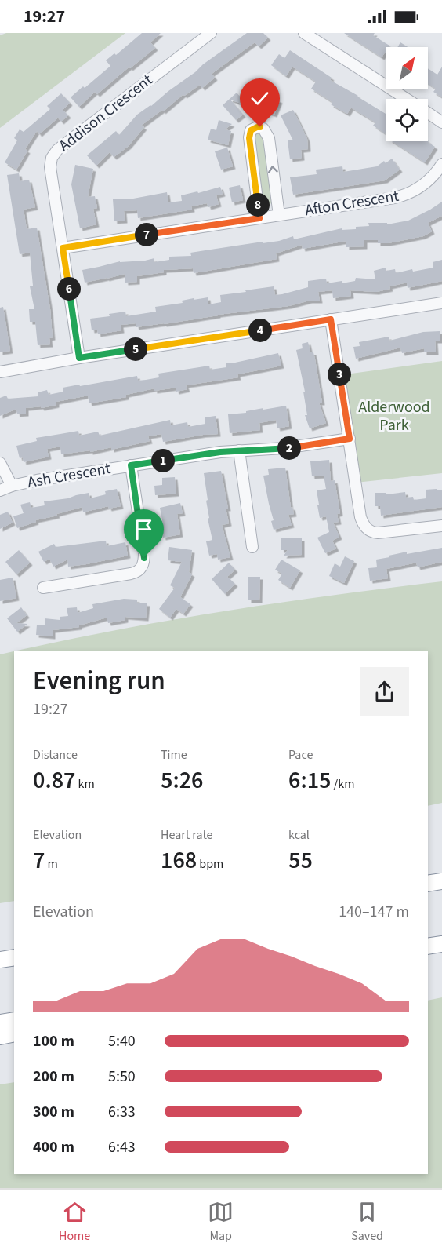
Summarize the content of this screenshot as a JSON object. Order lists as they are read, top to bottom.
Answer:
{
  "streets": {
    "street": ["Addison Crescent", "Afton Crescent", "Ash Crescent"]
  },
  "crossings": [
    ["Addison Crescent", "Afton Crescent"]
  ],
  "parks": ["Alderwood Park"],
  "north": "top right",
  "page": {
    "status": "19:27",
    "pins": [
      "8",
      "7",
      "6",
      "4",
      "5",
      "3",
      "2",
      "1"
    ],
    "heading": ["Evening run", "19:27"],
    "stats": [
      ["Distance", "0.87 km"],
      ["Time", "5:26"],
      ["Pace", "6:15 /km"],
      ["Elevation", "7 m"],
      ["Heart rate", "168 bpm"],
      ["kcal", "55"]
    ],
    "chart": ["Elevation", "140–147 m"],
    "list": [
      {
        "name": "100 m",
        "note": "5:40"
      },
      {
        "name": "200 m",
        "note": "5:50"
      },
      {
        "name": "300 m",
        "note": "6:33"
      },
      {
        "name": "400 m",
        "note": "6:43"
      }
    ],
    "tabs": ["Home", "Map", "Saved"]
  }
}
